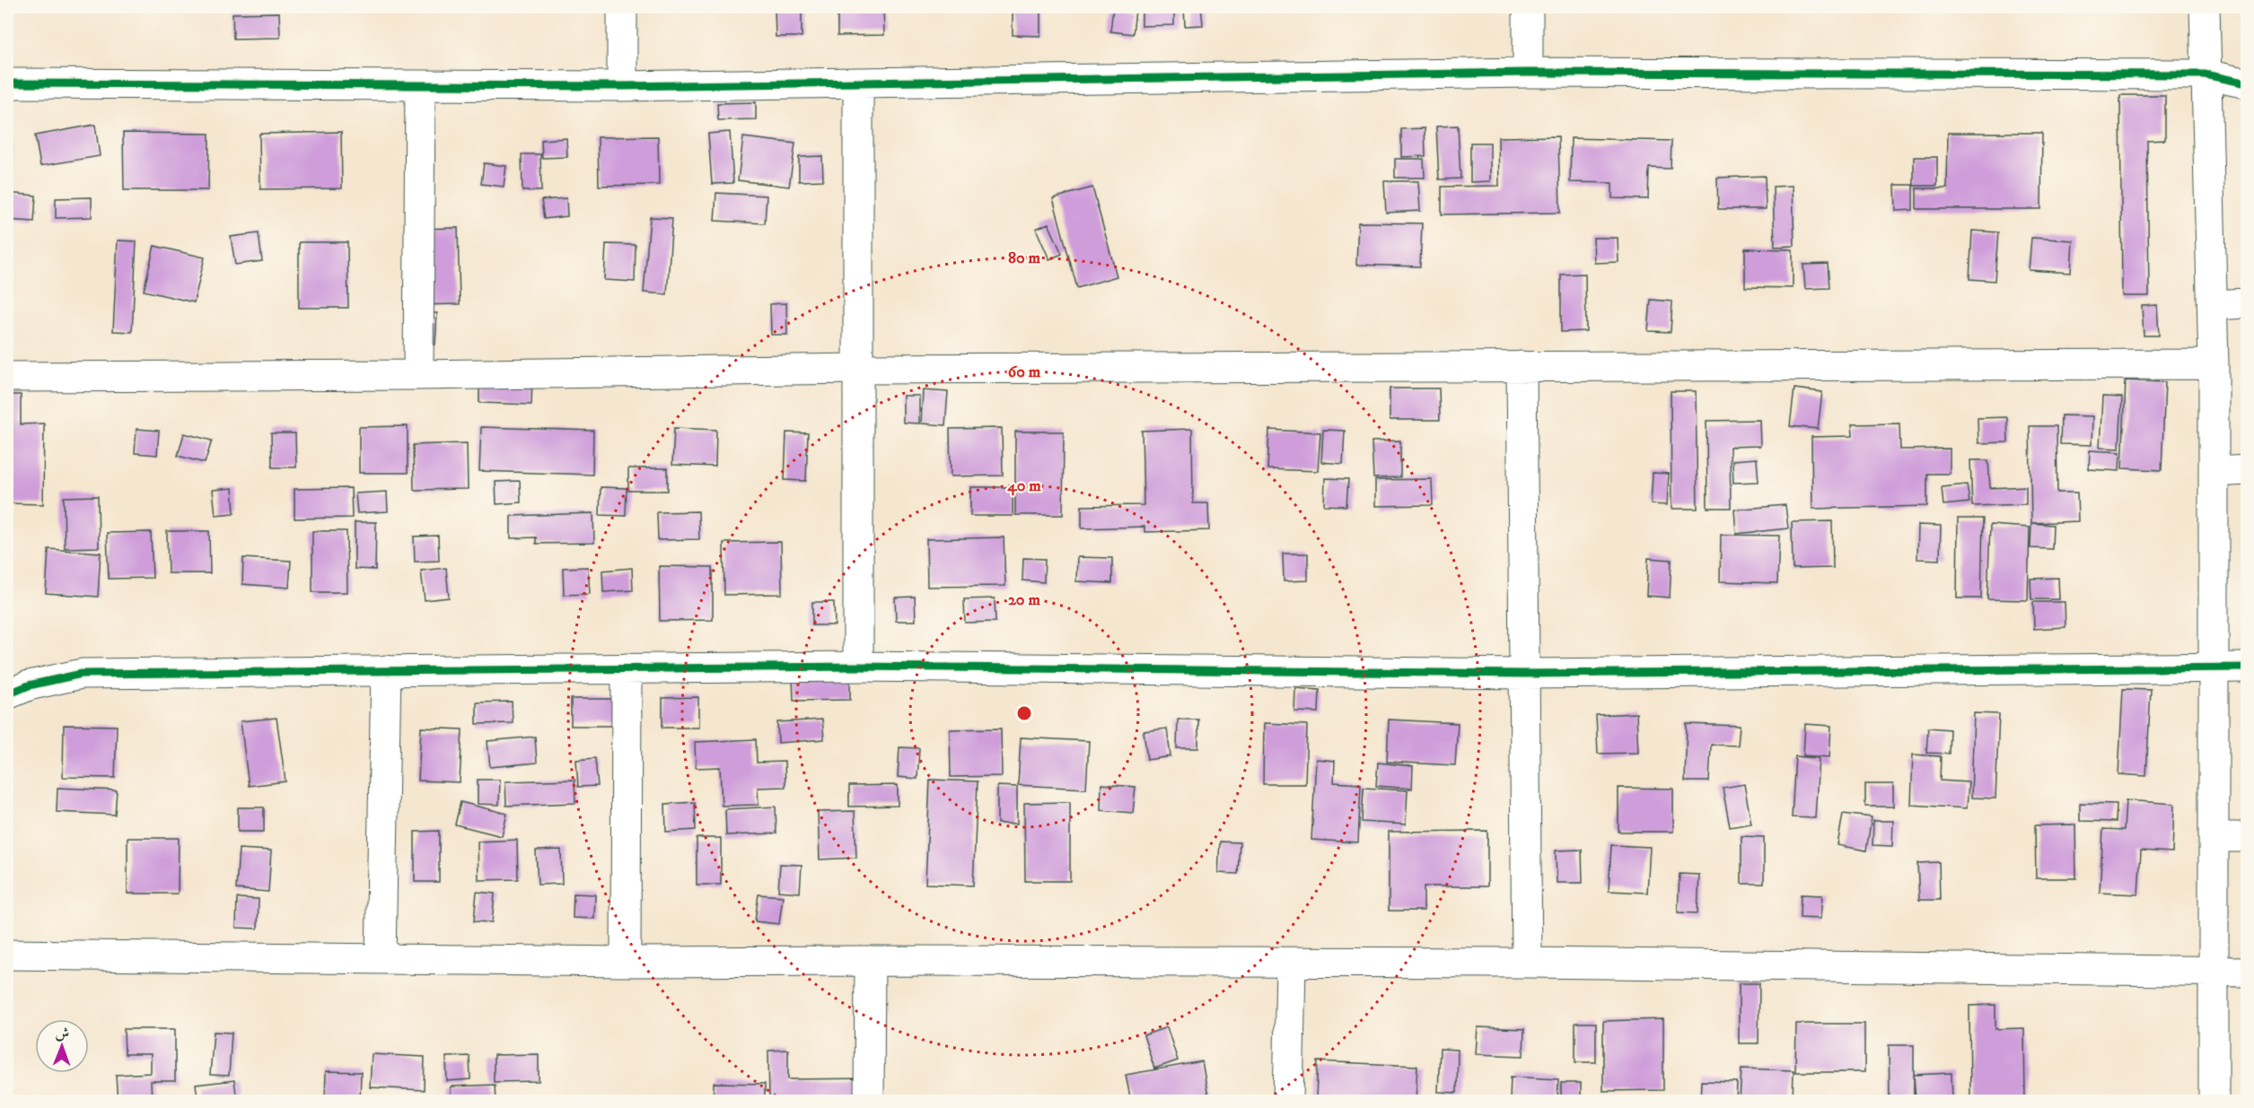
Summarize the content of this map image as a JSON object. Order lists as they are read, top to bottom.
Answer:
{
  "north": "top",
  "rings": [
    "80 m",
    "60 m",
    "40 m",
    "20 m"
  ]
}
